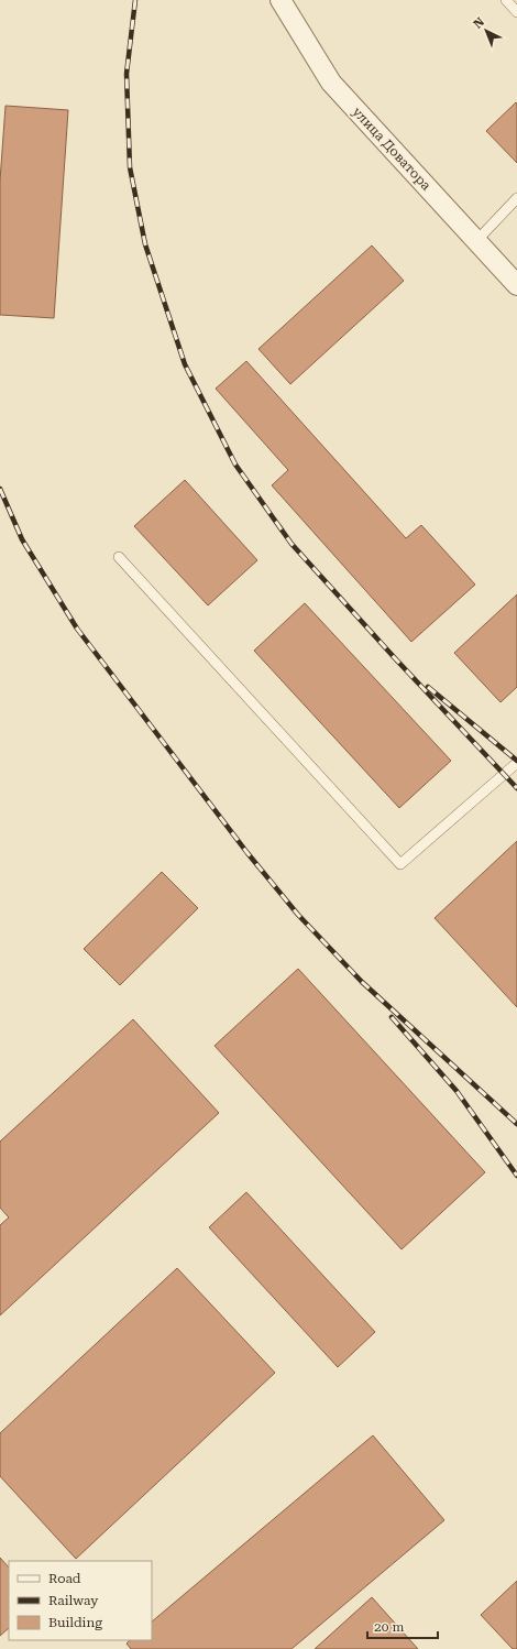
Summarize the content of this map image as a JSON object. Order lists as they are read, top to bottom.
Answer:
{
  "streets": {
    "street": ["улица Доватора"]
  },
  "legend": ["Road", "Railway", "Building"],
  "scale_bar": "20 m",
  "north": "top left"
}
